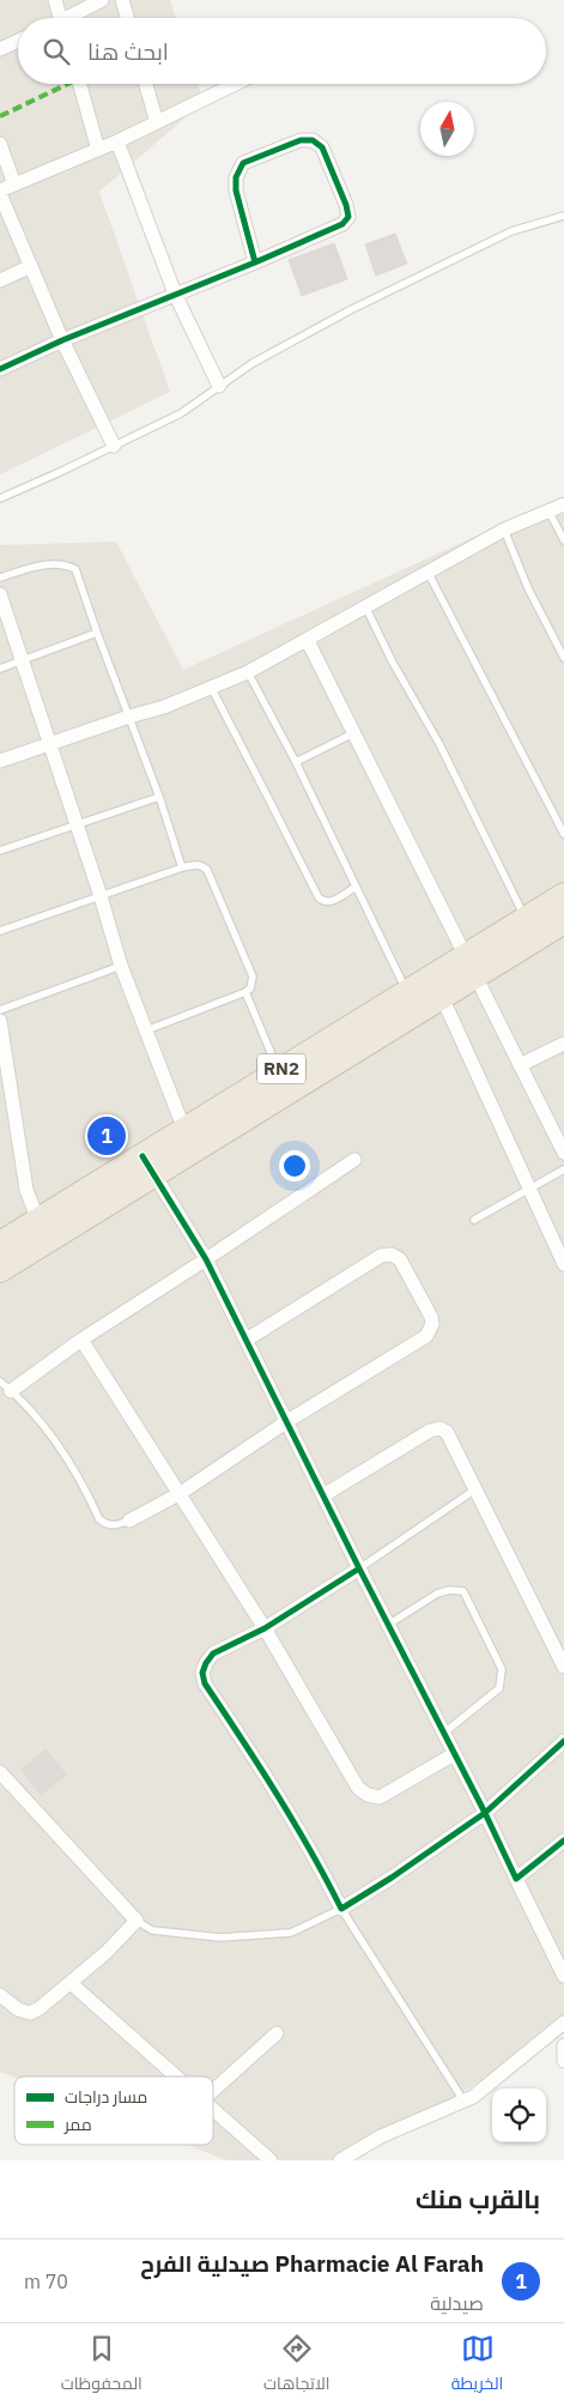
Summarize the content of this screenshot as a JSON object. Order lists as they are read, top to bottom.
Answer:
{
  "streets": {
    "highway": ["RN2"]
  },
  "legend": ["مسار دراجات", "ممر"],
  "north": "top",
  "page": {
    "search": "ابحث هنا",
    "pins": "1",
    "heading": "بالقرب منك",
    "list": [
      {
        "mark": "1",
        "name": "Pharmacie Al Farah صيدلية الفرح",
        "note": "صيدلية",
        "value": "70 m"
      }
    ],
    "nav": ["الخريطة", "الاتجاهات", "المحفوظات"]
  }
}
